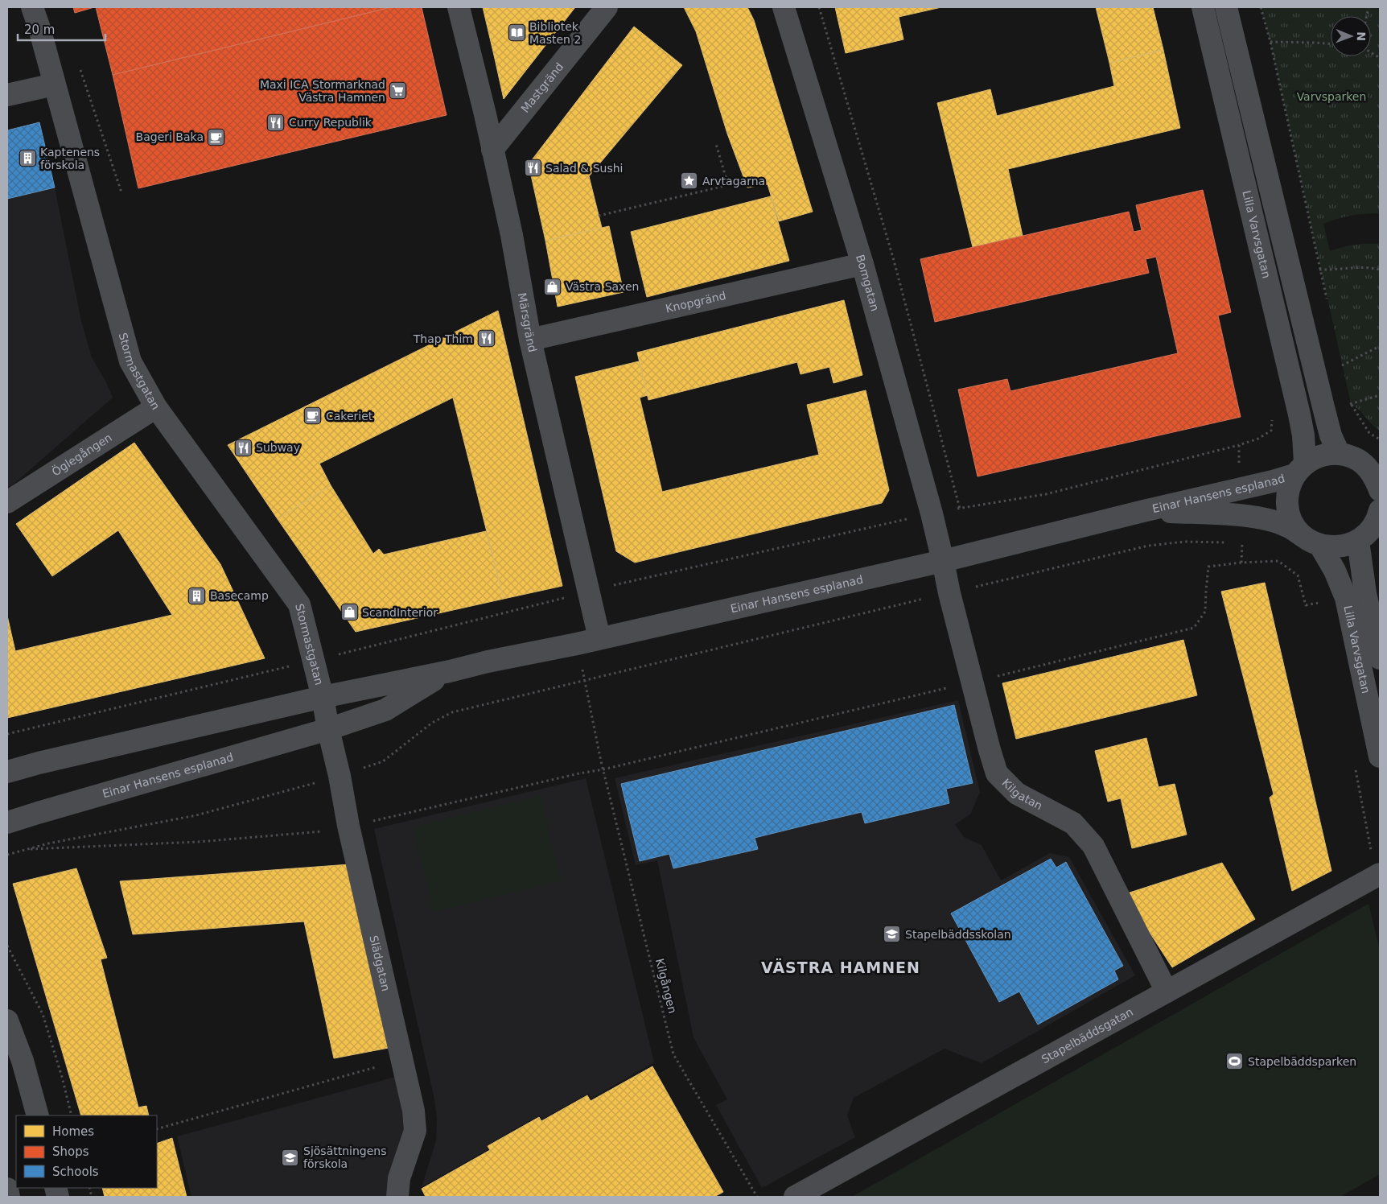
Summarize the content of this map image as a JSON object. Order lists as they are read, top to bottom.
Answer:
{
  "streets": {
    "street": [
      "Mastgränd",
      "Lilla Varvsgatan",
      "Bomgatan",
      "Knopgränd",
      "Märsgränd",
      "Stormastgatan",
      "Öglegången",
      "Einar Hansens esplanad",
      "Kilgatan",
      "Slädgatan",
      "Stapelbäddsgatan"
    ],
    "path": ["Kilgången"]
  },
  "crossings": [
    ["Mastgränd", "Märsgränd"],
    ["Lilla Varvsgatan", "Einar Hansens esplanad"],
    ["Bomgatan", "Knopgränd"],
    ["Bomgatan", "Einar Hansens esplanad"],
    ["Bomgatan", "Kilgatan"],
    ["Knopgränd", "Märsgränd"],
    ["Märsgränd", "Einar Hansens esplanad"],
    ["Stormastgatan", "Öglegången"],
    ["Stormastgatan", "Einar Hansens esplanad"],
    ["Einar Hansens esplanad", "Kilgatan"],
    ["Einar Hansens esplanad", "Slädgatan"],
    ["Einar Hansens esplanad", "Kilgången"],
    ["Kilgatan", "Stapelbäddsgatan"]
  ],
  "districts": ["VÄSTRA HAMNEN"],
  "parks": ["Varvsparken"],
  "places": {
    "library": ["Bibliotek Masten 2"],
    "supermarket": ["Maxi ICA Stormarknad Västra Hamnen"],
    "restaurant": [
      "Curry Republik",
      "Salad & Sushi",
      "Thap Thim",
      "Subway"
    ],
    "cafe": ["Bageri Baka", "Cakeriet"],
    "building": ["Kaptenens förskola", "Basecamp"],
    "place": ["Arvtagarna"],
    "shop": ["Västra Saxen", "ScandInterior"],
    "school or university": ["Stapelbäddsskolan", "Sjösättningens förskola"],
    "sports": ["Stapelbäddsparken"]
  },
  "legend": ["Homes", "Shops", "Schools"],
  "scale_bar": "20 m",
  "north": "right"
}
